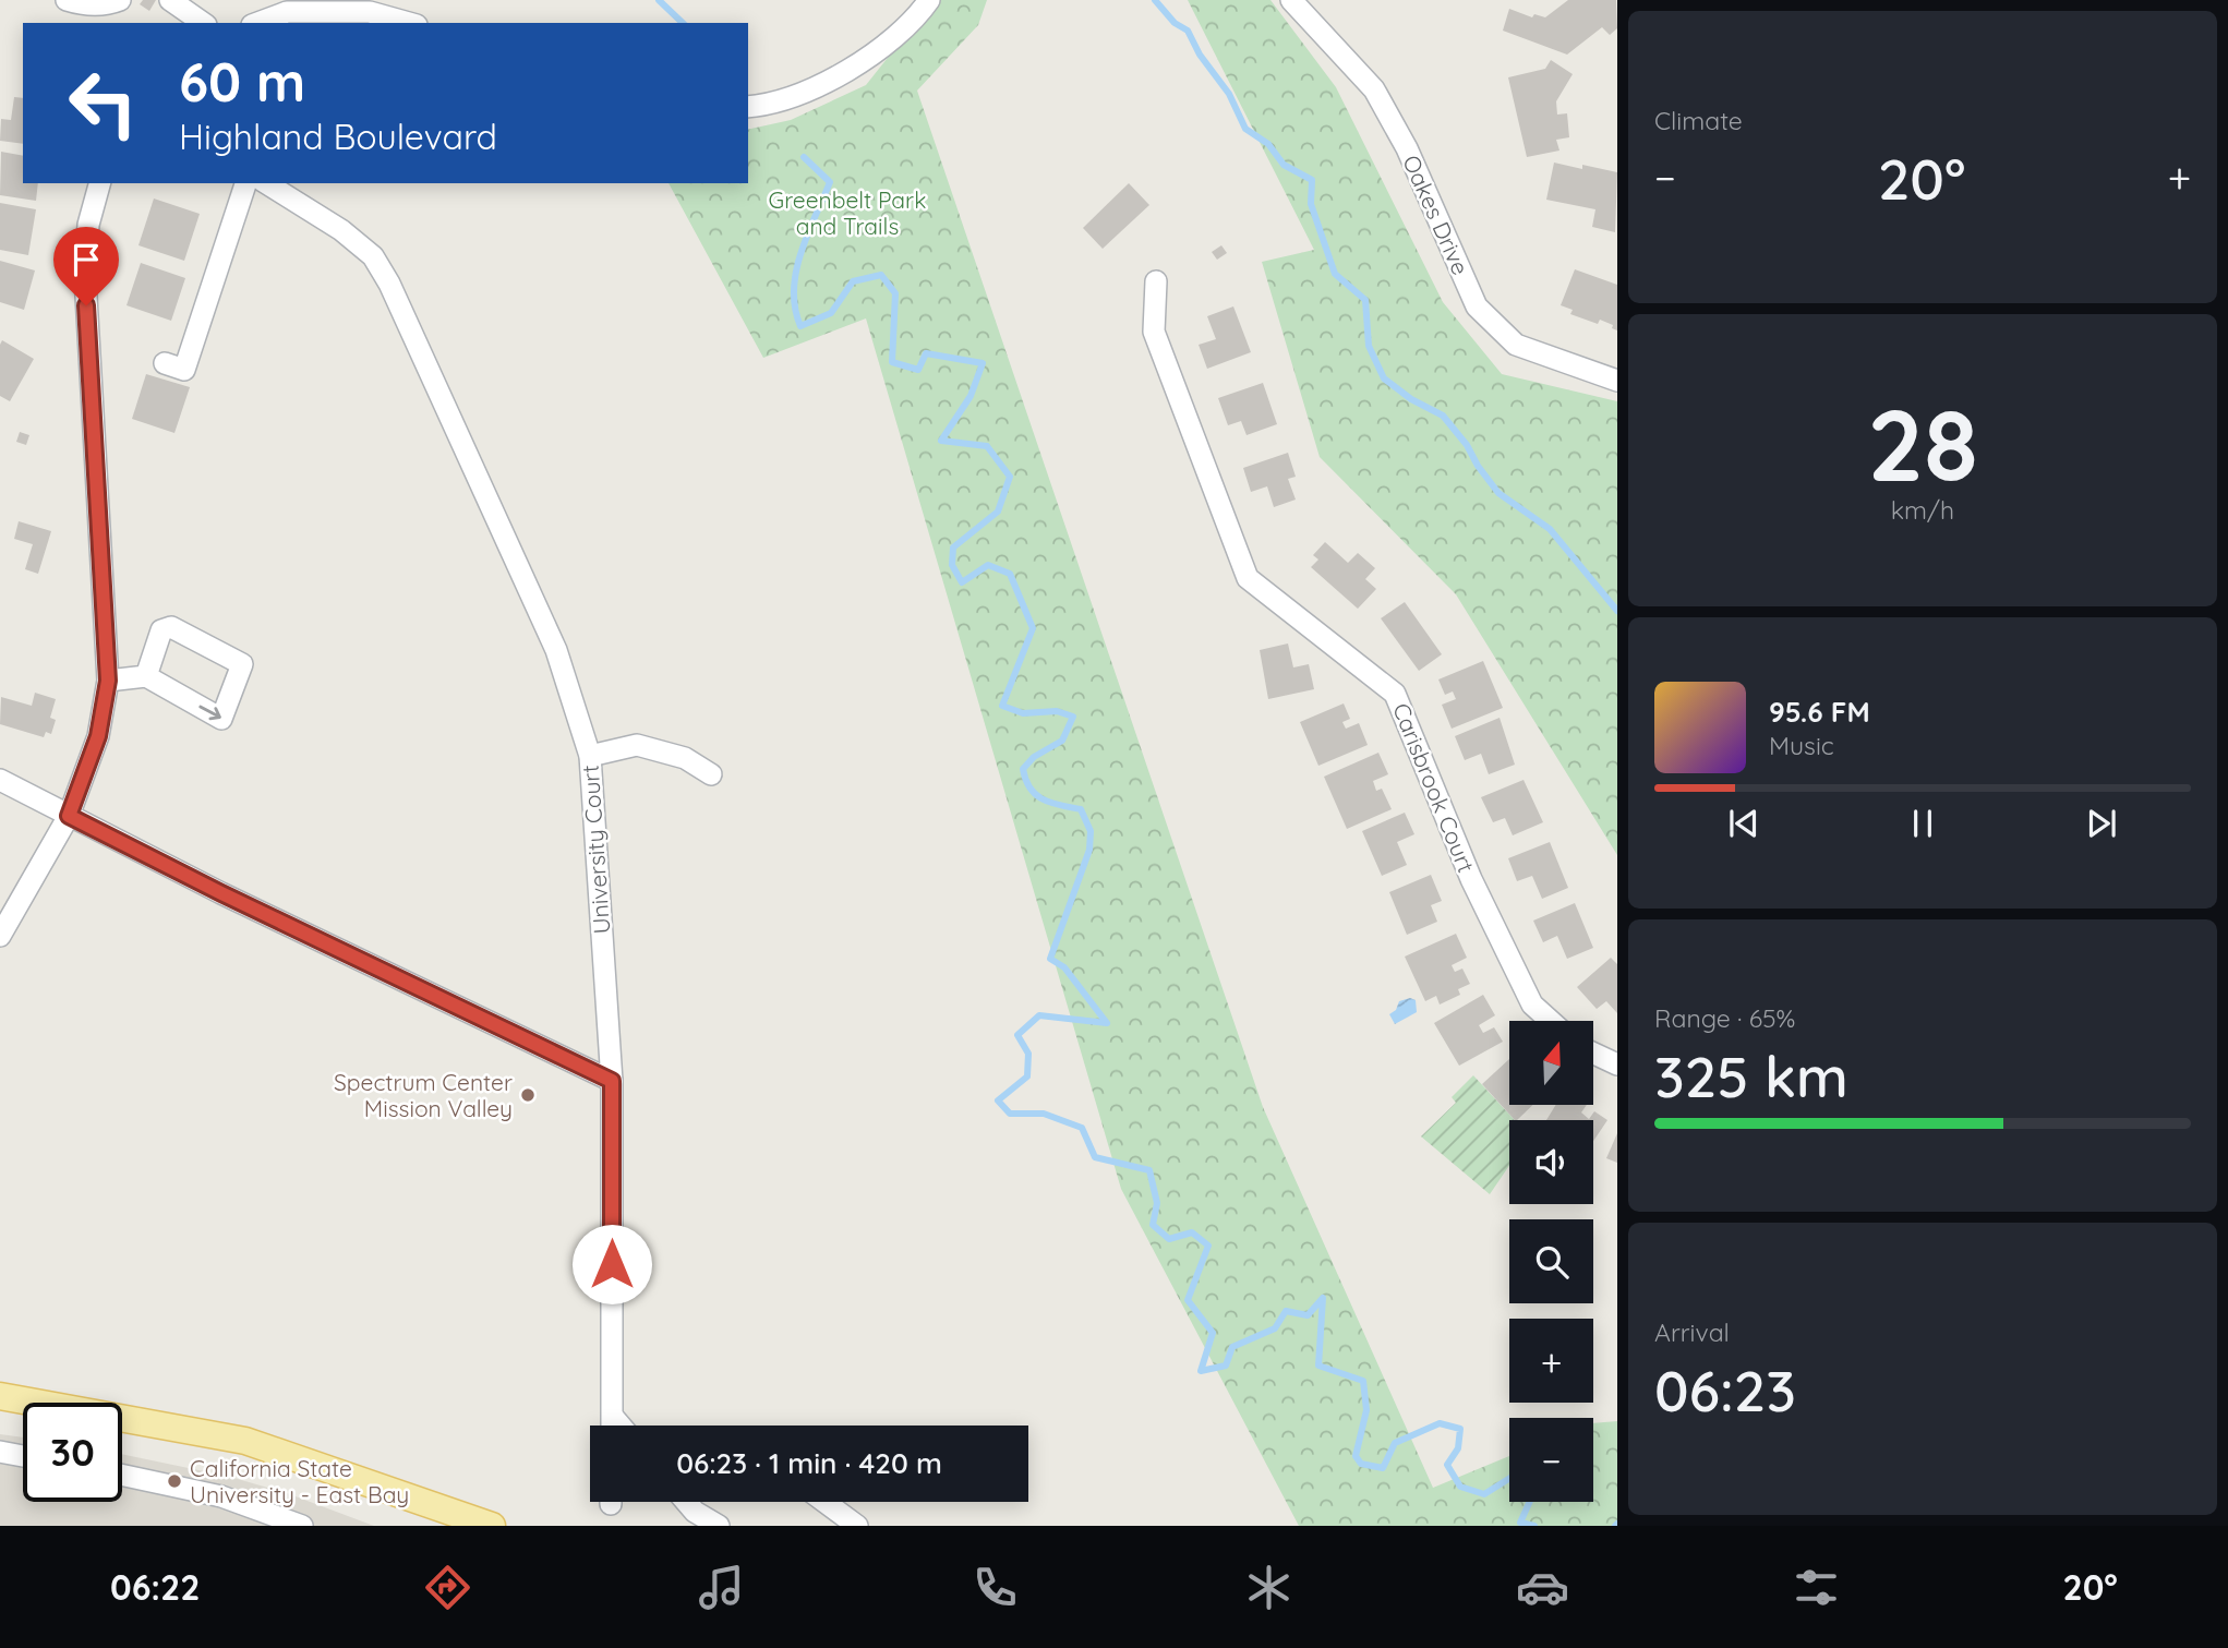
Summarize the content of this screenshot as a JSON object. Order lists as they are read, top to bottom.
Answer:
{
  "streets": {
    "street": ["Oakes Drive", "Carisbrook Court", "University Court"]
  },
  "parks": ["Greenbelt Park and Trails"],
  "places": ["Spectrum Center Mission Valley", "California State University - East Bay"],
  "north": "top",
  "page": {
    "tile": [
      "Climate",
      ["28", "km/h"],
      ["Range · 65%", "325 km"],
      ["Arrival", "06:23"]
    ],
    "turn": ["60 m", "Highland Boulevard"],
    "heat": ["−", "20°", "+"],
    "song": ["95.6 FM", "Music"],
    "map_buttons": ["+", "−"],
    "limit": "30",
    "trip": "06:23 · 1 min · 420 m",
    "tabs": ["06:22", "20°"]
  }
}
